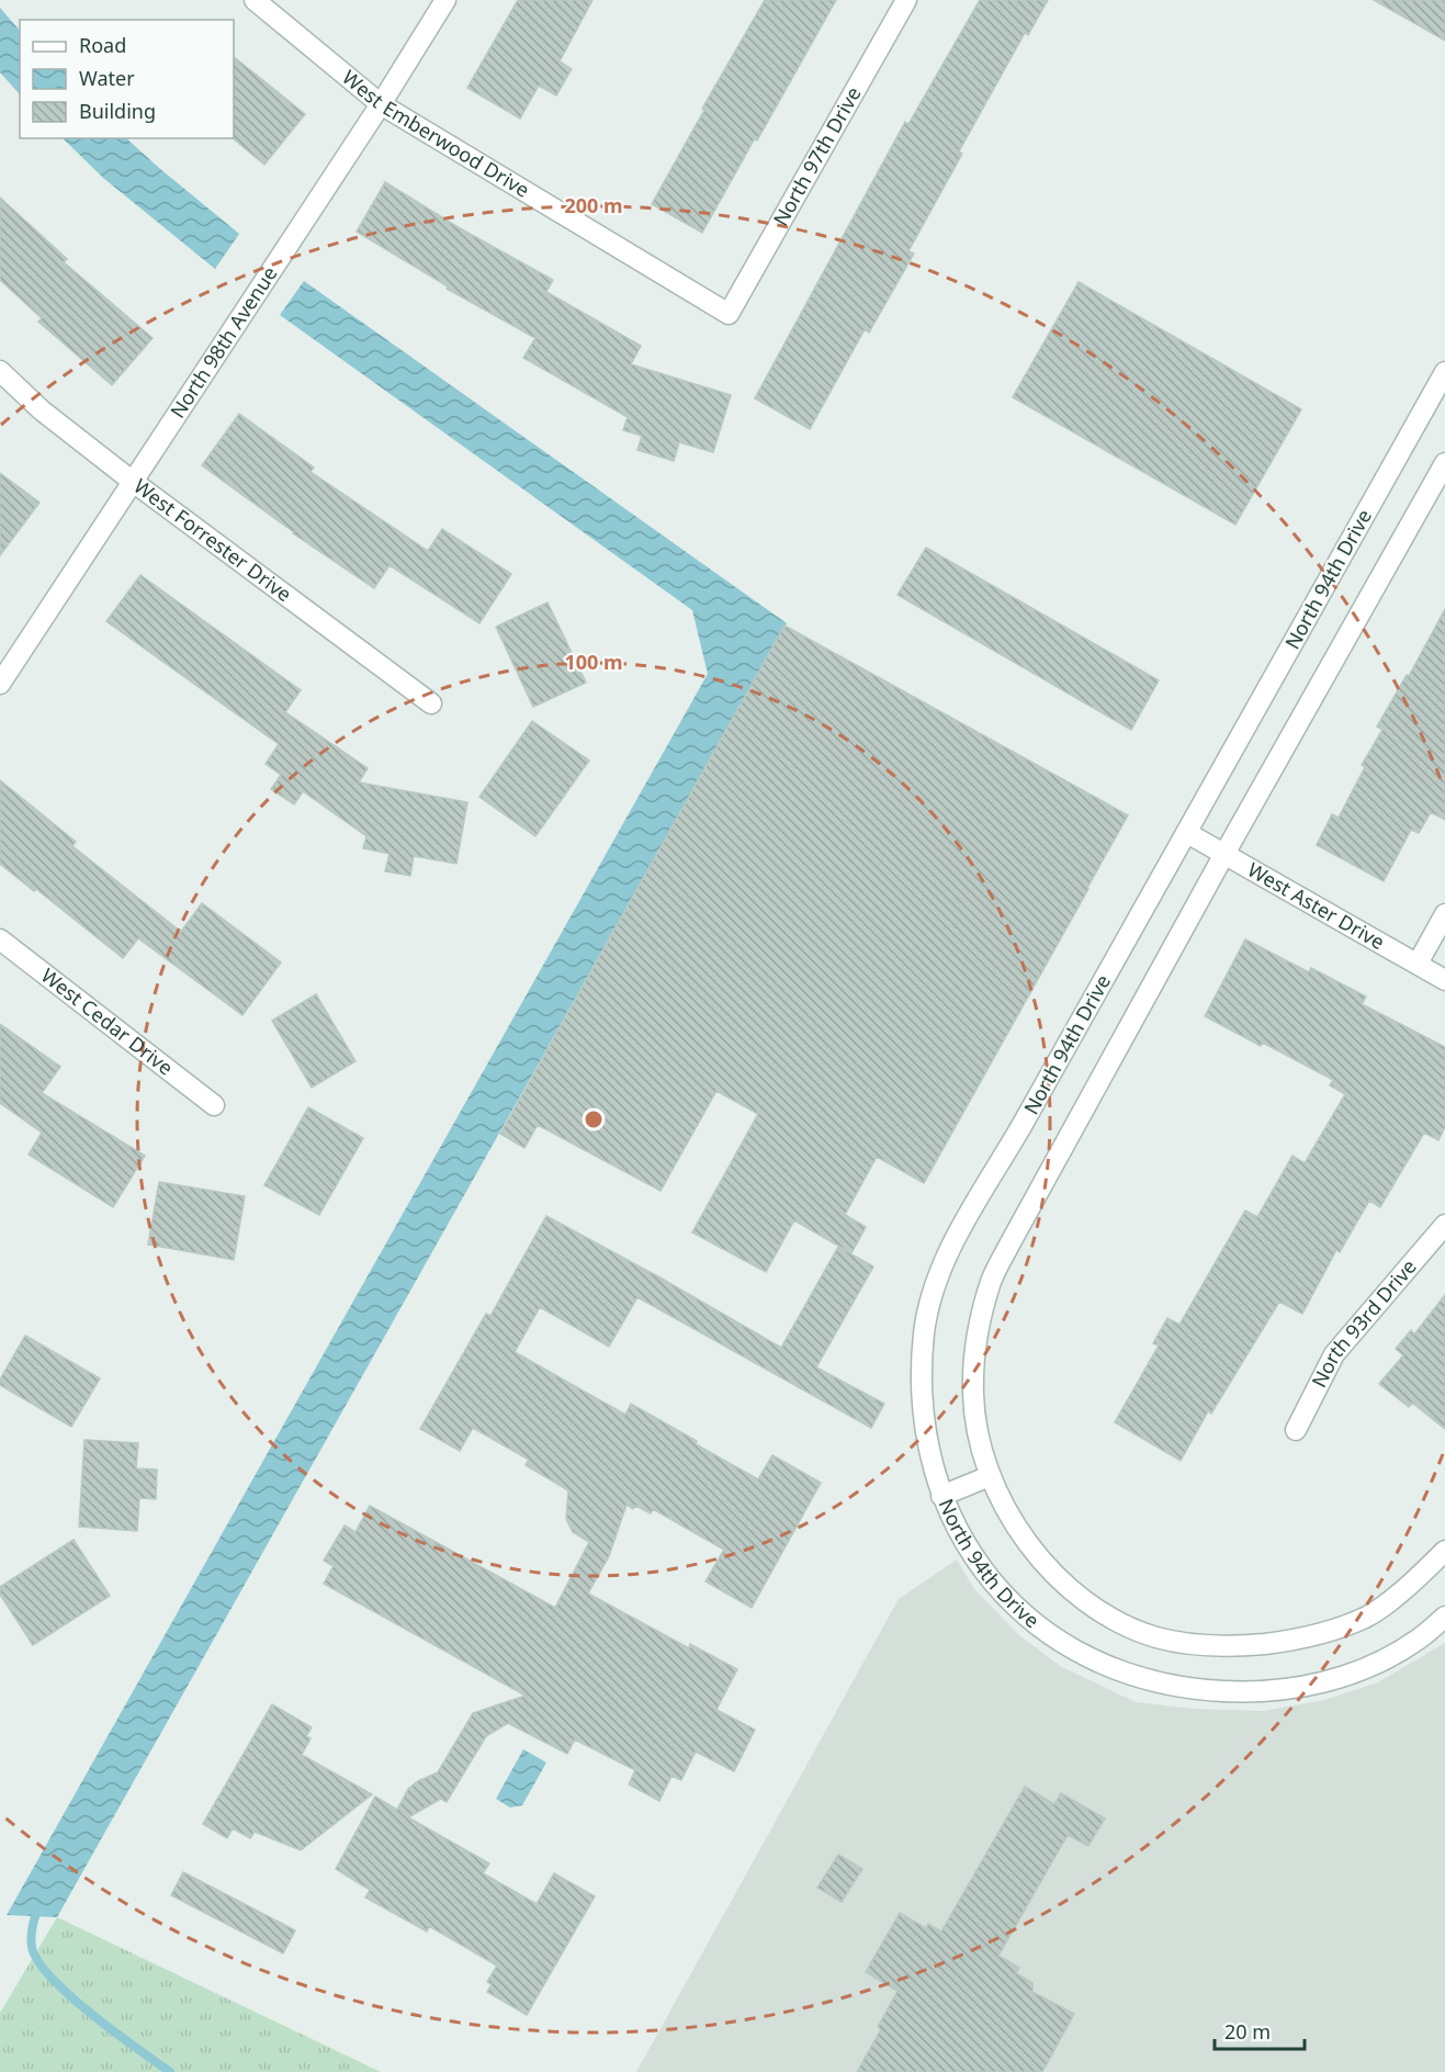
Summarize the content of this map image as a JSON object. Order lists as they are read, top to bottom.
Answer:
{
  "streets": {
    "street": [
      "West Emberwood Drive",
      "North 97th Drive",
      "North 98th Avenue",
      "West Forrester Drive",
      "North 94th Drive",
      "West Aster Drive",
      "West Cedar Drive",
      "North 93rd Drive"
    ]
  },
  "crossings": [
    ["West Emberwood Drive", "North 97th Drive"],
    ["West Emberwood Drive", "North 98th Avenue"],
    ["North 98th Avenue", "West Forrester Drive"],
    ["North 94th Drive", "West Aster Drive"]
  ],
  "legend": ["Road", "Water", "Building"],
  "scale_bar": "20 m",
  "rings": ["200 m", "100 m"]
}
